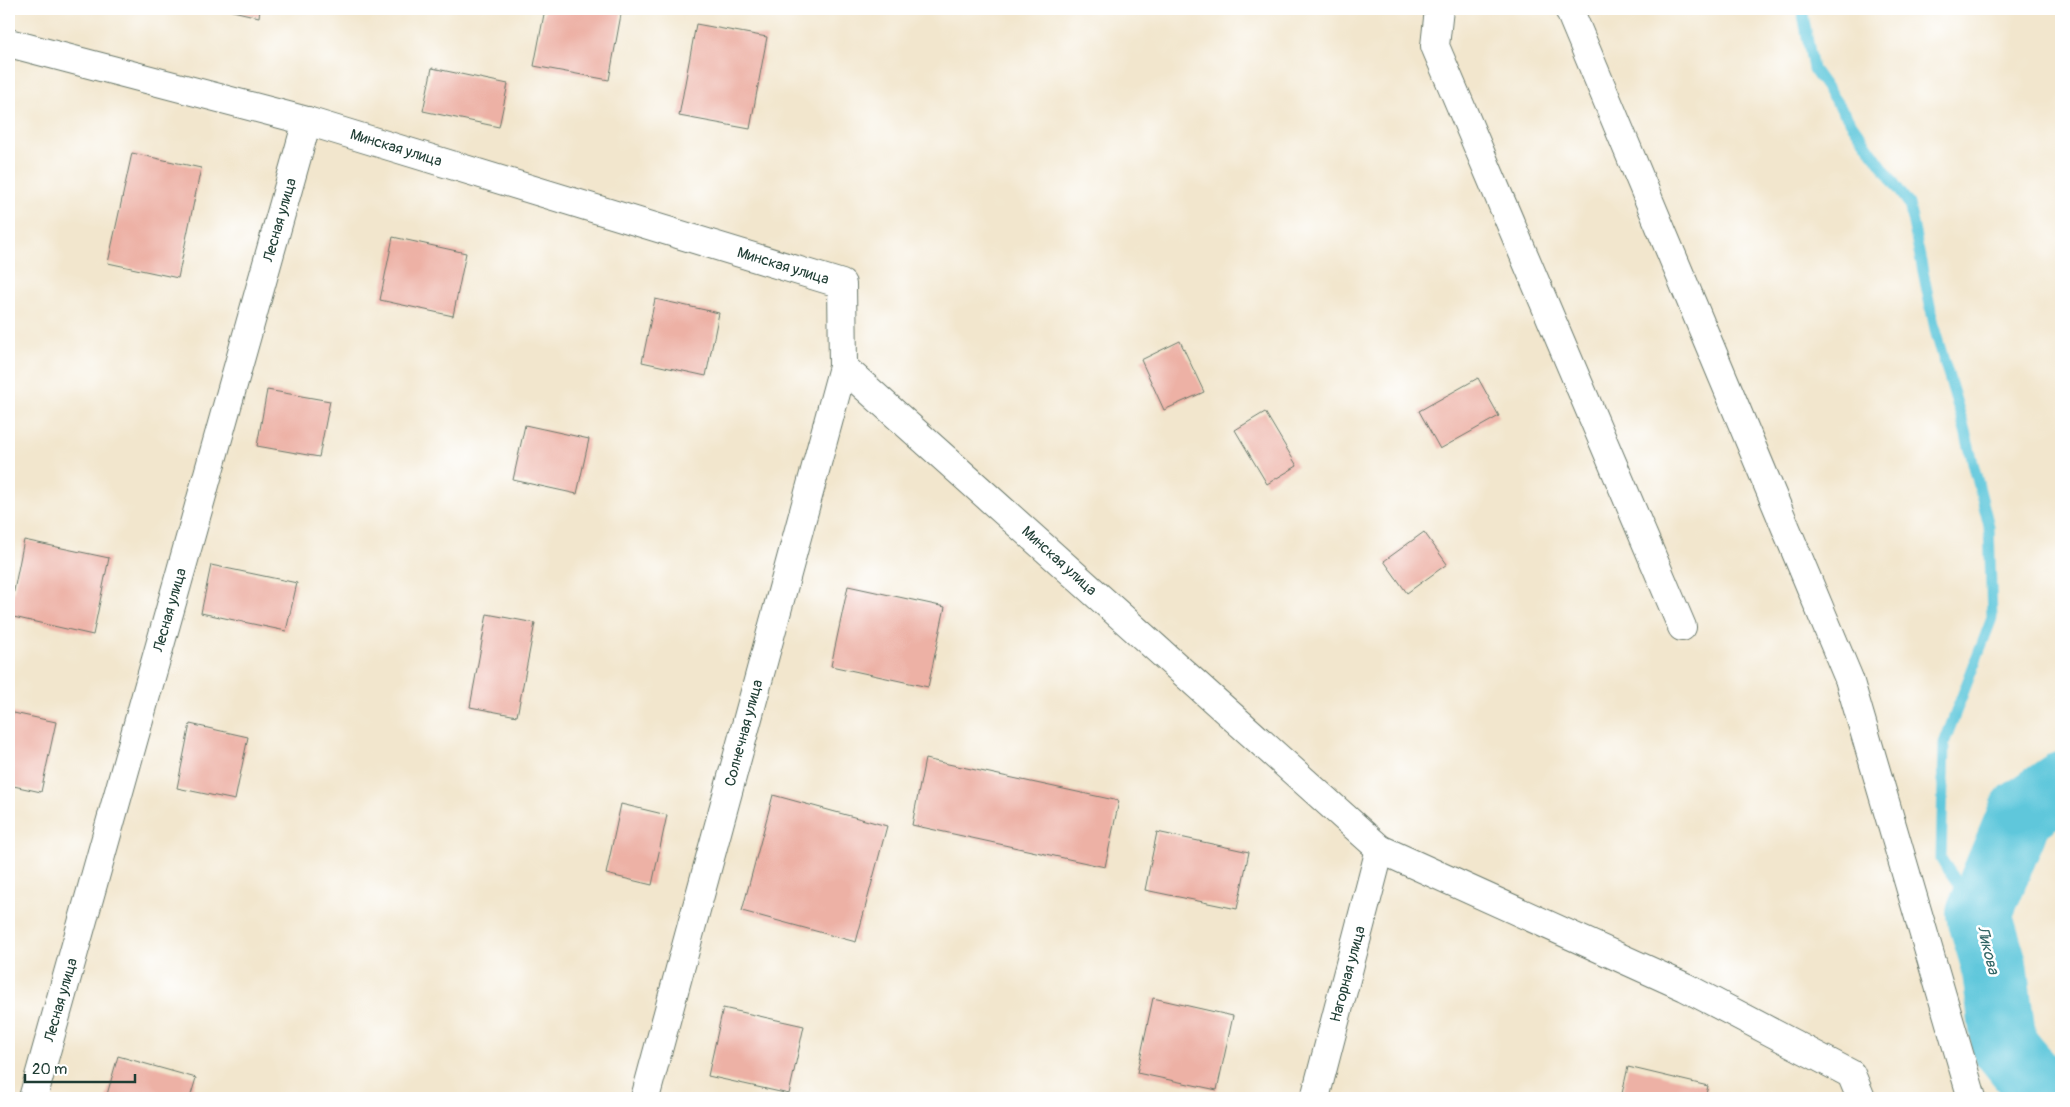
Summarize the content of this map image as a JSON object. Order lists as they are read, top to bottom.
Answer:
{
  "streets": {
    "street": [
      "Минская улица",
      "Лесная улица",
      "Солнечная улица",
      "Нагорная улица"
    ]
  },
  "crossings": [
    ["Минская улица", "Лесная улица"],
    ["Минская улица", "Солнечная улица"],
    ["Минская улица", "Нагорная улица"]
  ],
  "water": ["Ликова"],
  "scale_bar": "20 m"
}
